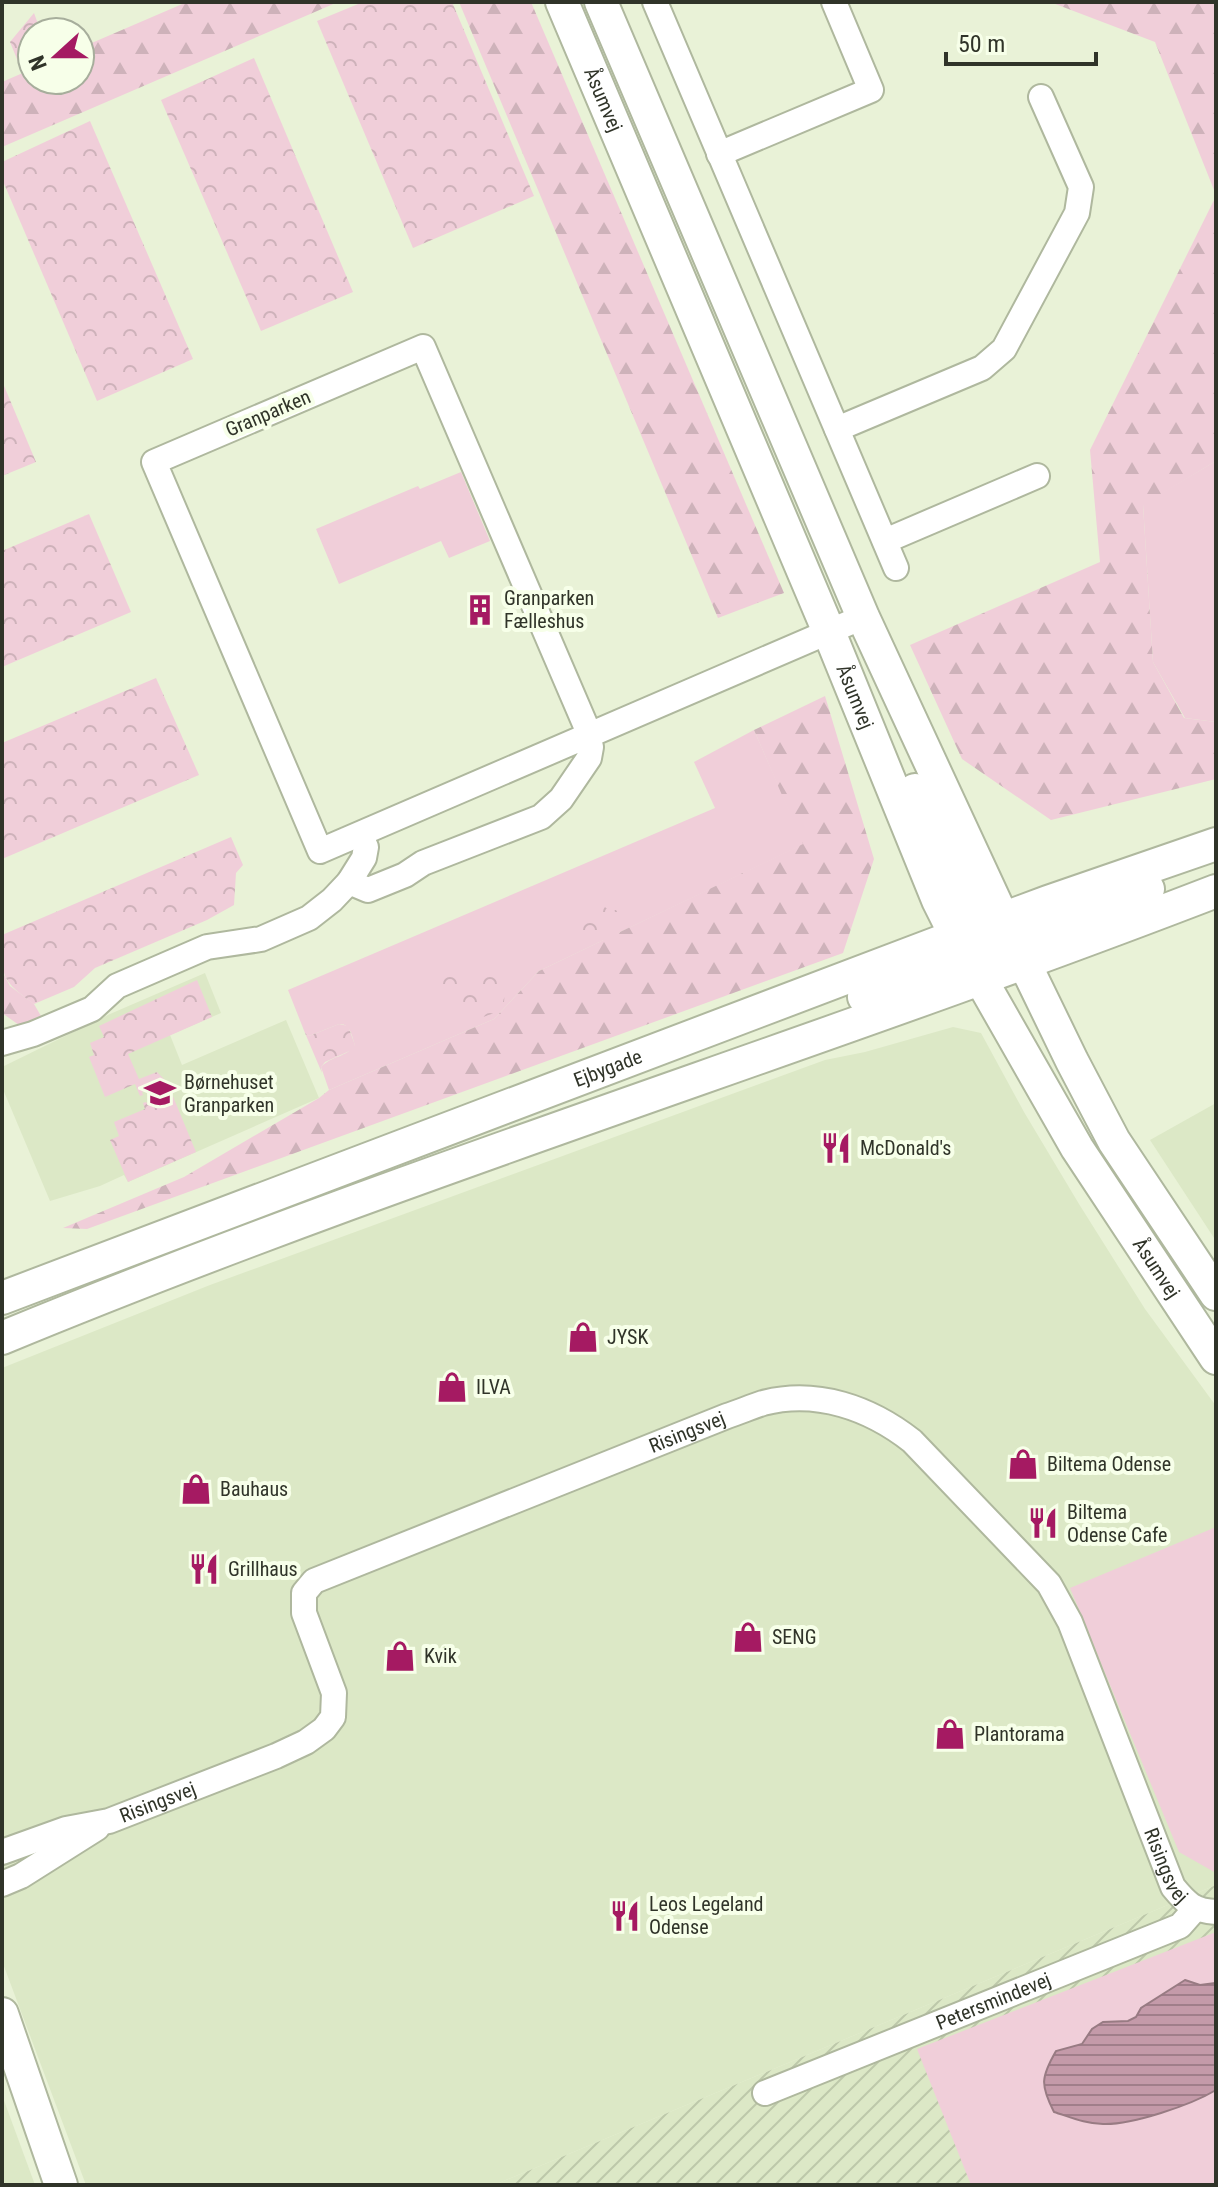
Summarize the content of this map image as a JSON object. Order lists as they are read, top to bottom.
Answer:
{
  "streets": {
    "street": [
      "Åsumvej",
      "Granparken",
      "Ejbygade",
      "Risingsvej",
      "Petersmindevej"
    ]
  },
  "crossings": [
    ["Åsumvej", "Granparken"],
    ["Åsumvej", "Ejbygade"],
    ["Risingsvej", "Petersmindevej"]
  ],
  "places": {
    "building": ["Granparken Fælleshus"],
    "school or university": ["Børnehuset Granparken"],
    "restaurant": [
      "McDonald's",
      "Biltema Odense Cafe",
      "Grillhaus",
      "Leos Legeland Odense"
    ],
    "shop": [
      "JYSK",
      "ILVA",
      "Biltema Odense",
      "Bauhaus",
      "SENG",
      "Kvik",
      "Plantorama"
    ]
  },
  "scale_bar": "50 m",
  "north": "left"
}
